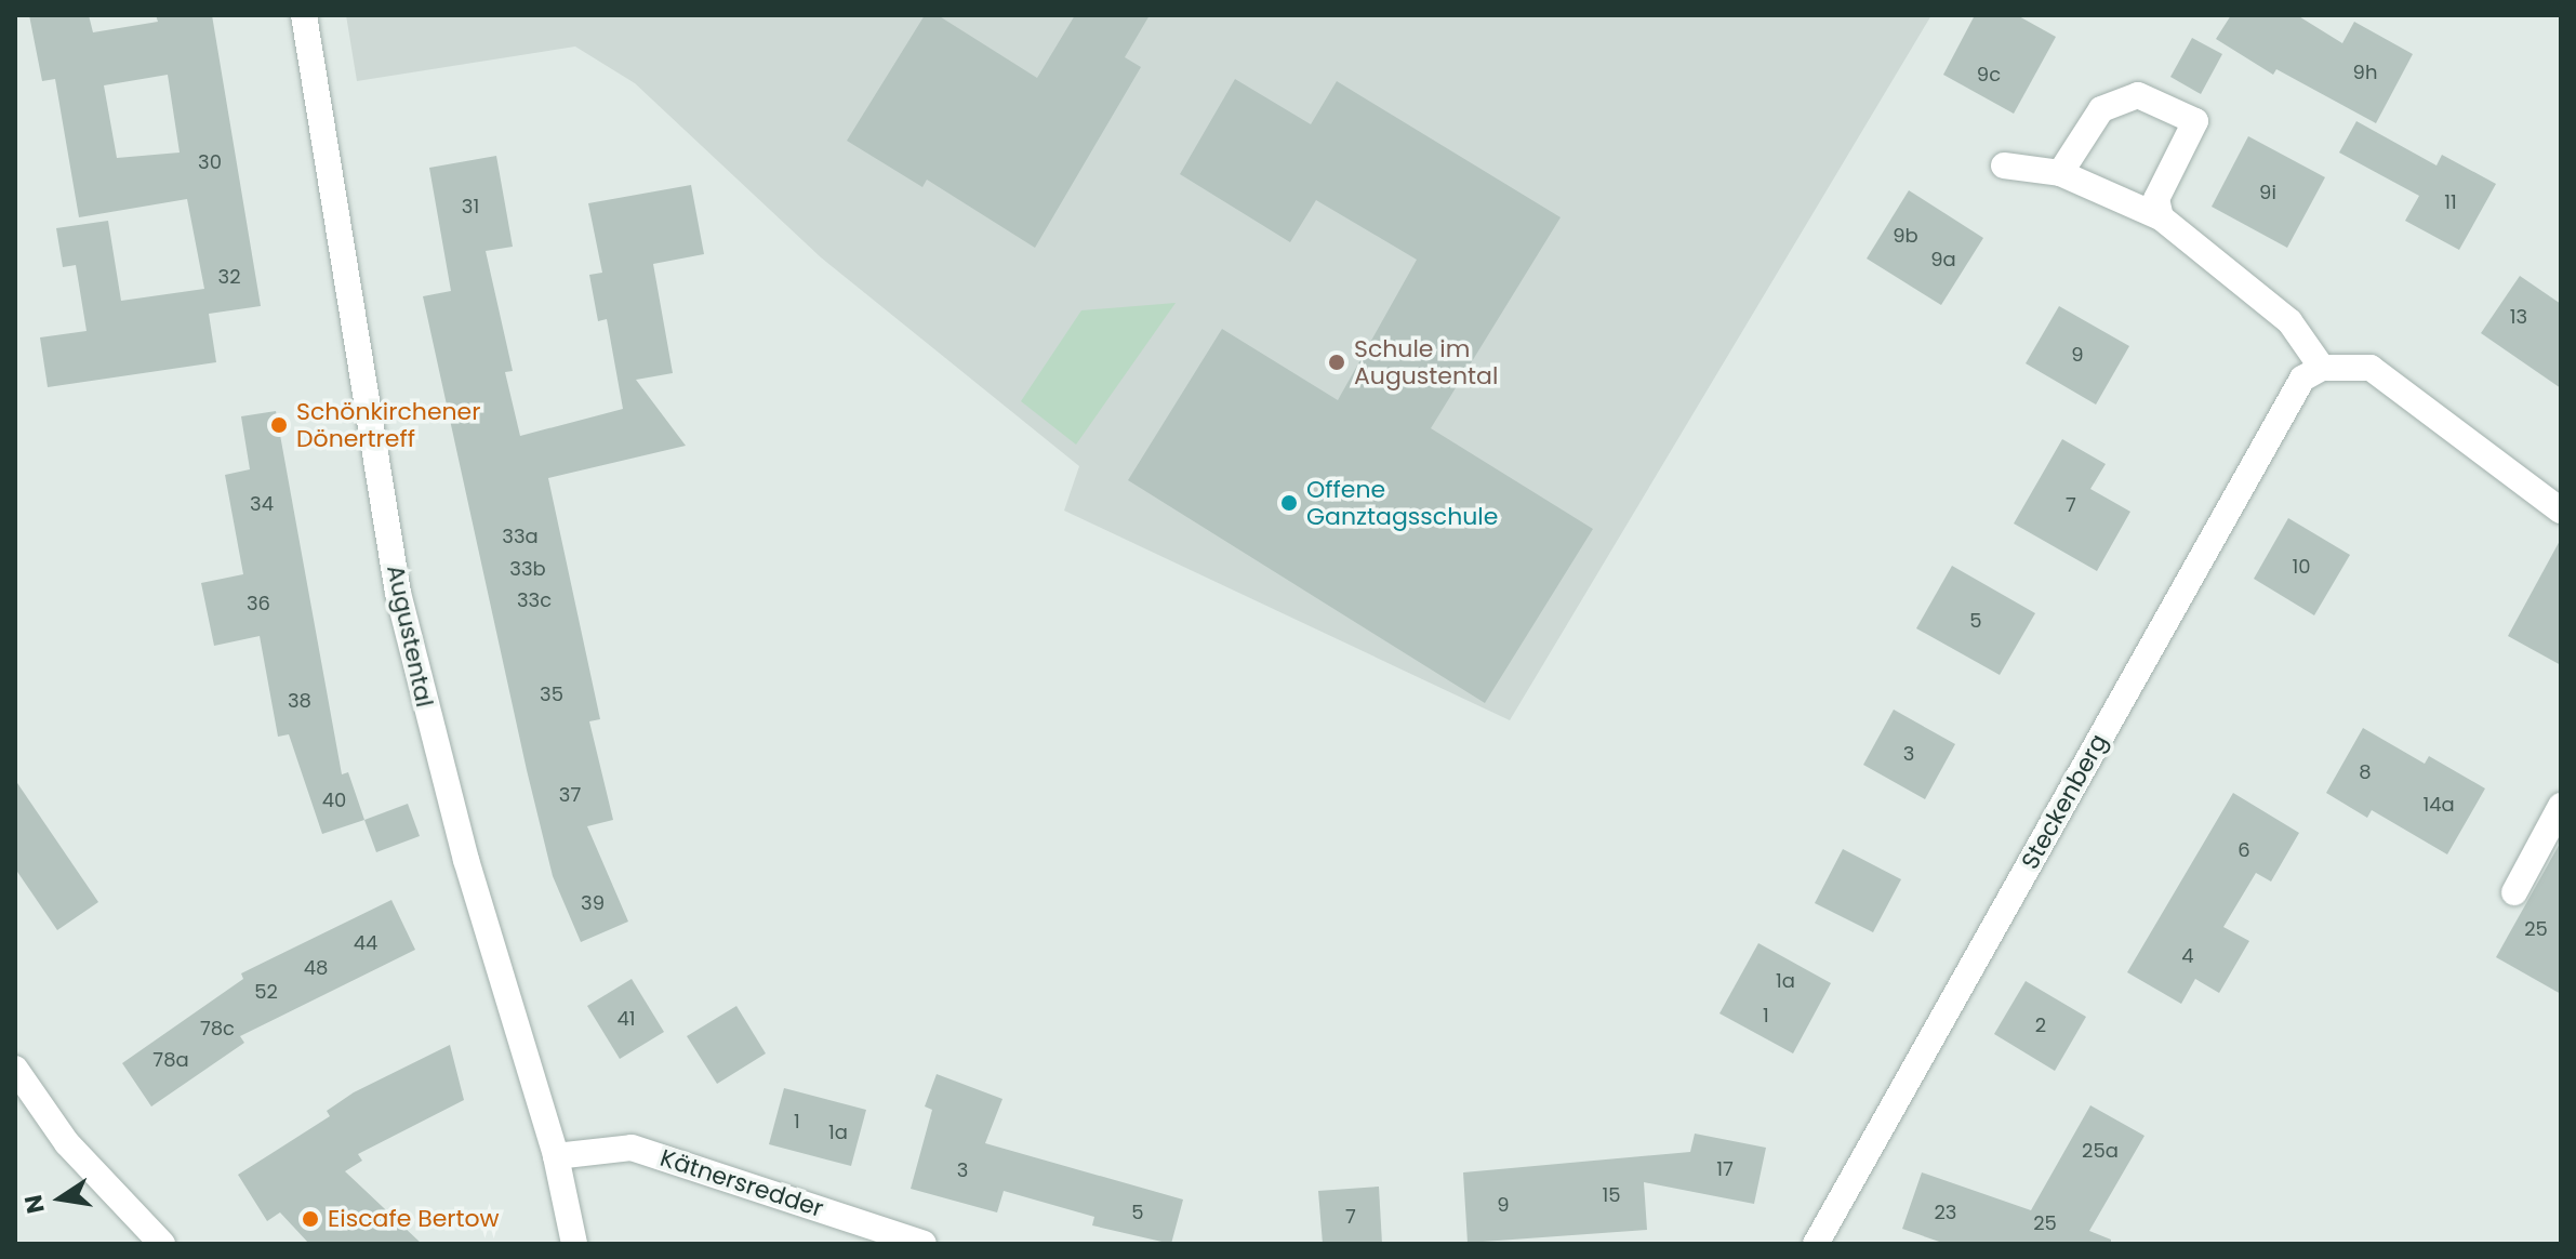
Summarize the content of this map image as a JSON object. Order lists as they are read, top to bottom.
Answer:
{
  "streets": {
    "street": ["Augustental", "Steckenberg", "Kätnersredder"]
  },
  "crossings": [
    ["Augustental", "Kätnersredder"]
  ],
  "places": [
    "Schule im Augustental",
    "Schönkirchener Dönertreff",
    "Offene Ganztagsschule",
    "Eiscafe Bertow"
  ],
  "house_numbers": [
    "9h",
    "9c",
    "30",
    "9i",
    "11",
    "31",
    "9b",
    "9a",
    "32",
    "13",
    "9",
    "34",
    "7",
    "33a",
    "10",
    "33b",
    "33c",
    "36",
    "5",
    "35",
    "38",
    "3",
    "8",
    "37",
    "40",
    "14a",
    "6",
    "39",
    "25",
    "44",
    "4",
    "48",
    "1a",
    "52",
    "1",
    "41",
    "2",
    "78c",
    "78a",
    "1",
    "1a",
    "25a",
    "17",
    "3",
    "15",
    "9",
    "5",
    "23",
    "7",
    "25"
  ],
  "north": "left"
}
